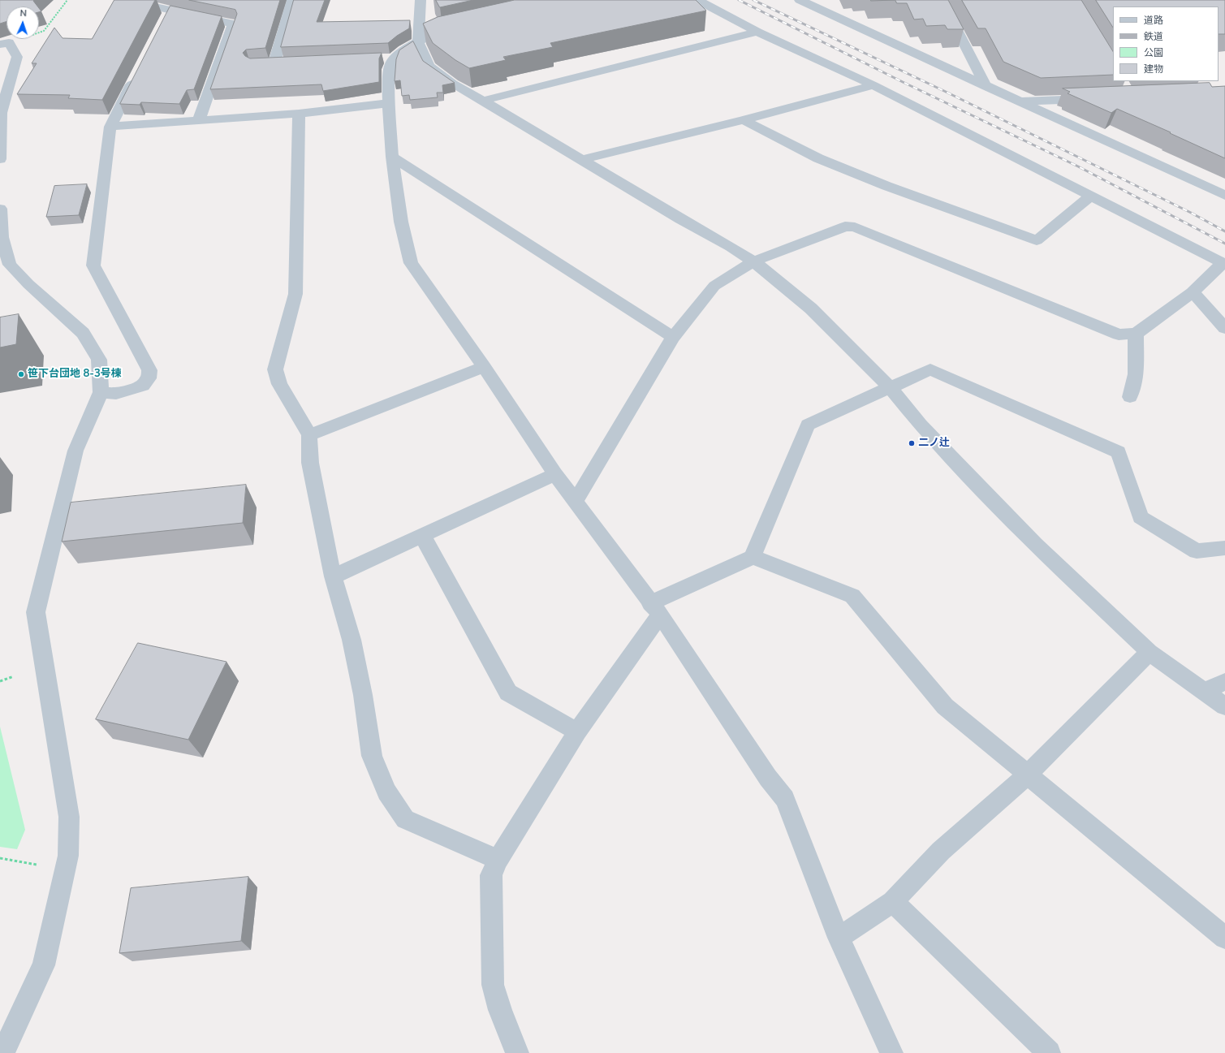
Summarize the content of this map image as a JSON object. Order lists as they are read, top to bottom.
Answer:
{
  "places": ["笹下台団地 8-3号棟", "二ノ辻"],
  "legend": [
    "道路",
    "鉄道",
    "公園",
    "建物"
  ],
  "north": "top"
}
